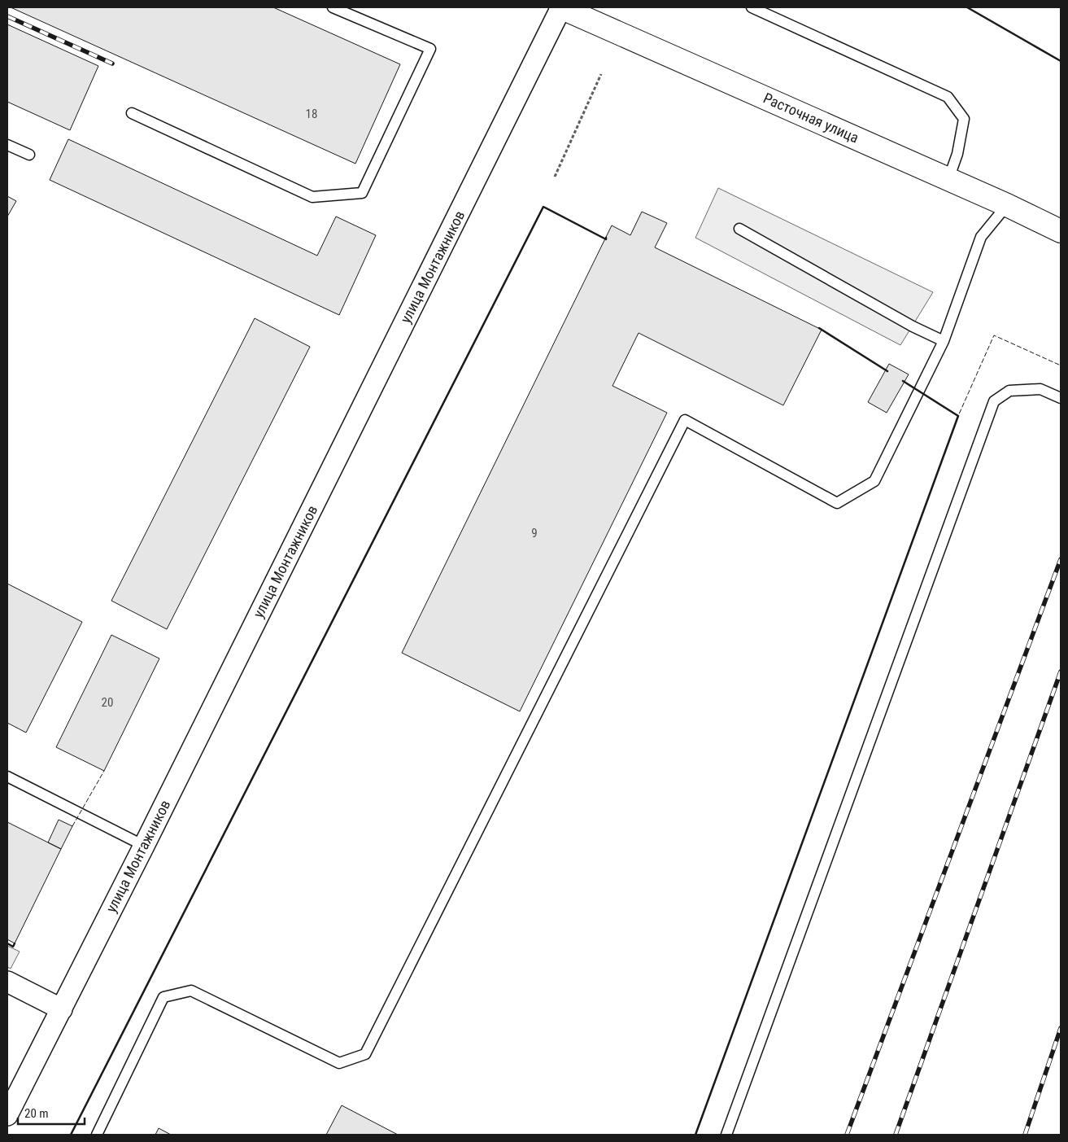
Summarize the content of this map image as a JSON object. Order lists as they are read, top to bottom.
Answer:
{
  "streets": {
    "main road": ["Расточная улица"],
    "street": ["улица Монтажников"]
  },
  "crossings": [
    ["Расточная улица", "улица Монтажников"]
  ],
  "house_numbers": ["18", "9", "20"],
  "scale_bar": "20 m"
}
